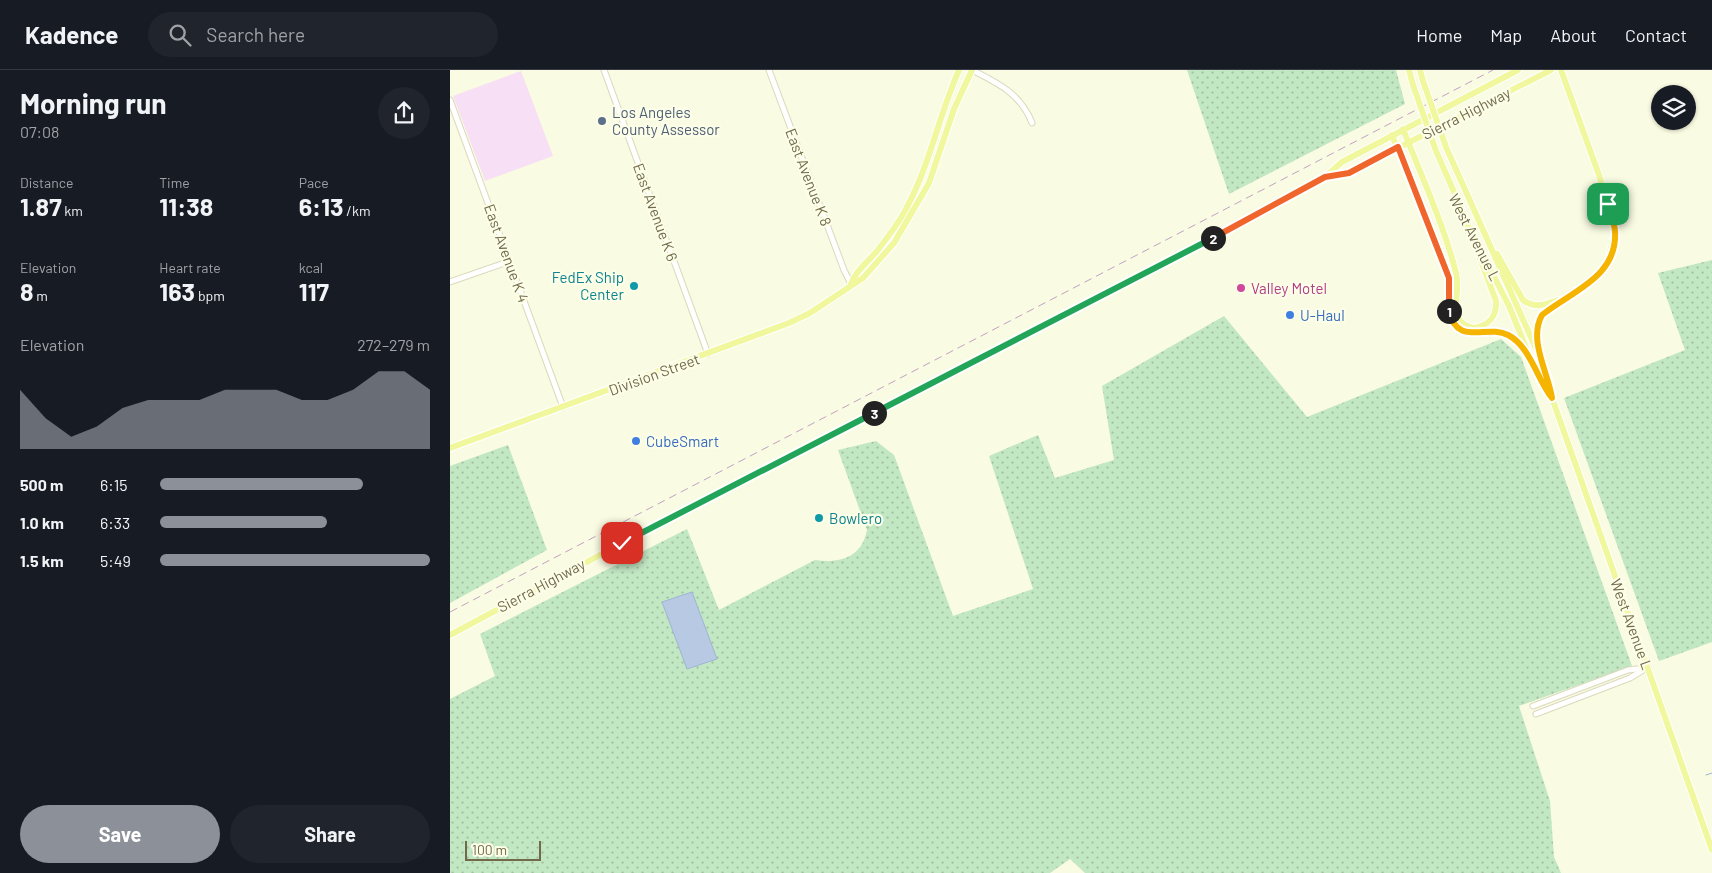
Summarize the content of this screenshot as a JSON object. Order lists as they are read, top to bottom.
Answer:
{
  "streets": {
    "main road": ["Sierra Highway", "West Avenue L", "Division Street"],
    "street": ["East Avenue K 8", "East Avenue K 6", "East Avenue K 4"]
  },
  "crossings": [
    ["East Avenue K 8", "Division Street"],
    ["East Avenue K 6", "Division Street"],
    ["East Avenue K 4", "Division Street"]
  ],
  "places": [
    "Los Angeles County Assessor",
    "FedEx Ship Center",
    "Valley Motel",
    "U-Haul",
    "CubeSmart",
    "Bowlero"
  ],
  "scale_bar": "100 m",
  "page": {
    "header": "Kadence",
    "search": "Search here",
    "nav": [
      "Home",
      "Map",
      "About",
      "Contact"
    ],
    "heading": ["Morning run", "07:08"],
    "stats": [
      ["Distance", "1.87 km"],
      ["Time", "11:38"],
      ["Pace", "6:13 /km"],
      ["Elevation", "8 m"],
      ["Heart rate", "163 bpm"],
      ["kcal", "117"]
    ],
    "pins": ["2", "1", "3"],
    "chart": ["Elevation", "272–279 m"],
    "list": [
      {
        "name": "500 m",
        "note": "6:15"
      },
      {
        "name": "1.0 km",
        "note": "6:33"
      },
      {
        "name": "1.5 km",
        "note": "5:49"
      }
    ],
    "buttons": ["Save", "Share"],
    "scale": "100 m"
  }
}
